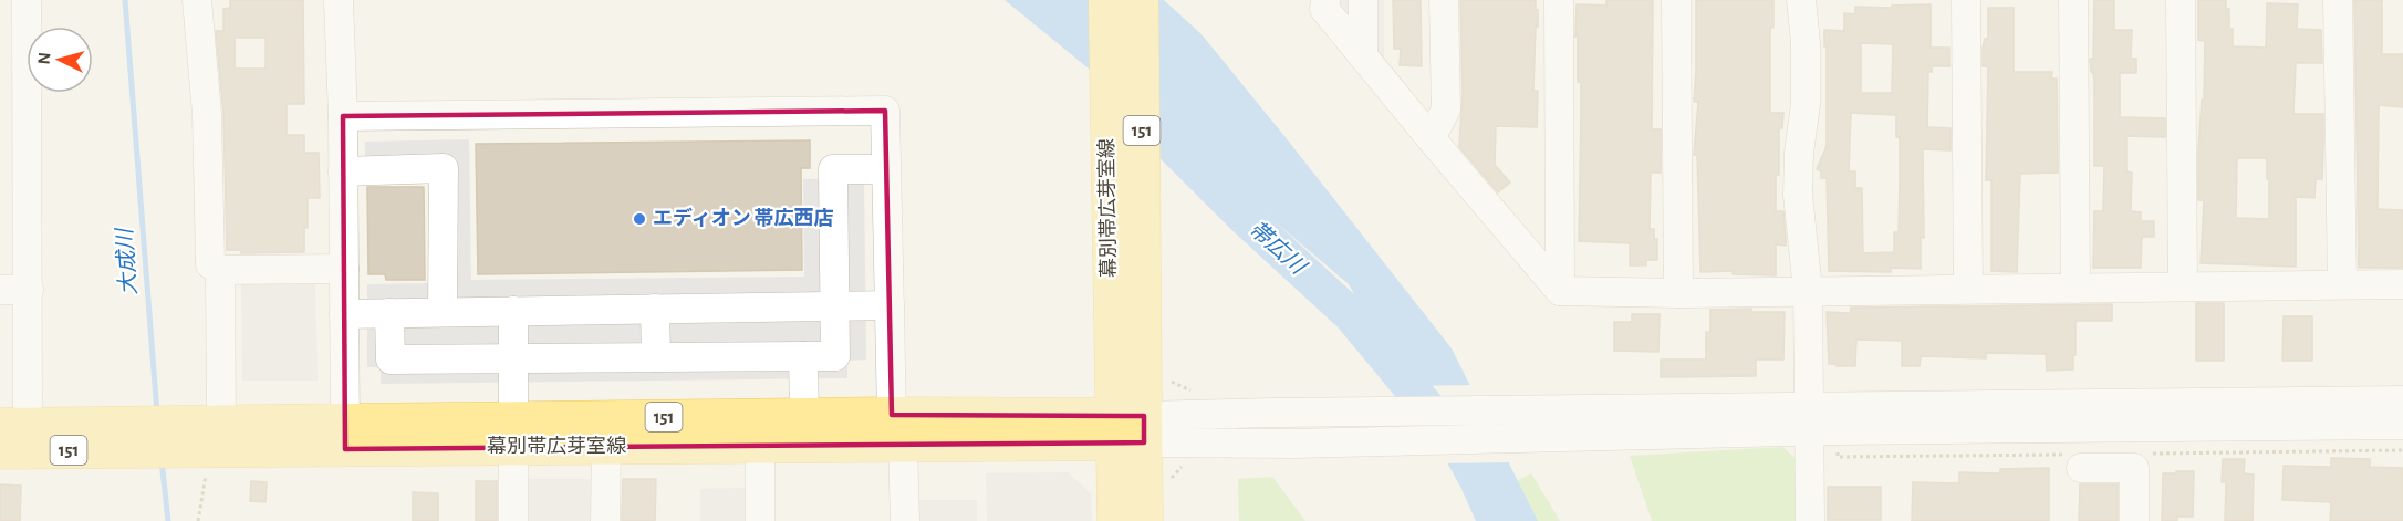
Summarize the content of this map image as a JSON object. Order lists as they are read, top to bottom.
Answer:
{
  "streets": {
    "main road": ["151", "幕別帯広芽室線"]
  },
  "water": ["帯広川", "大成川"],
  "places": ["エディオン 帯広西店"],
  "north": "left"
}
